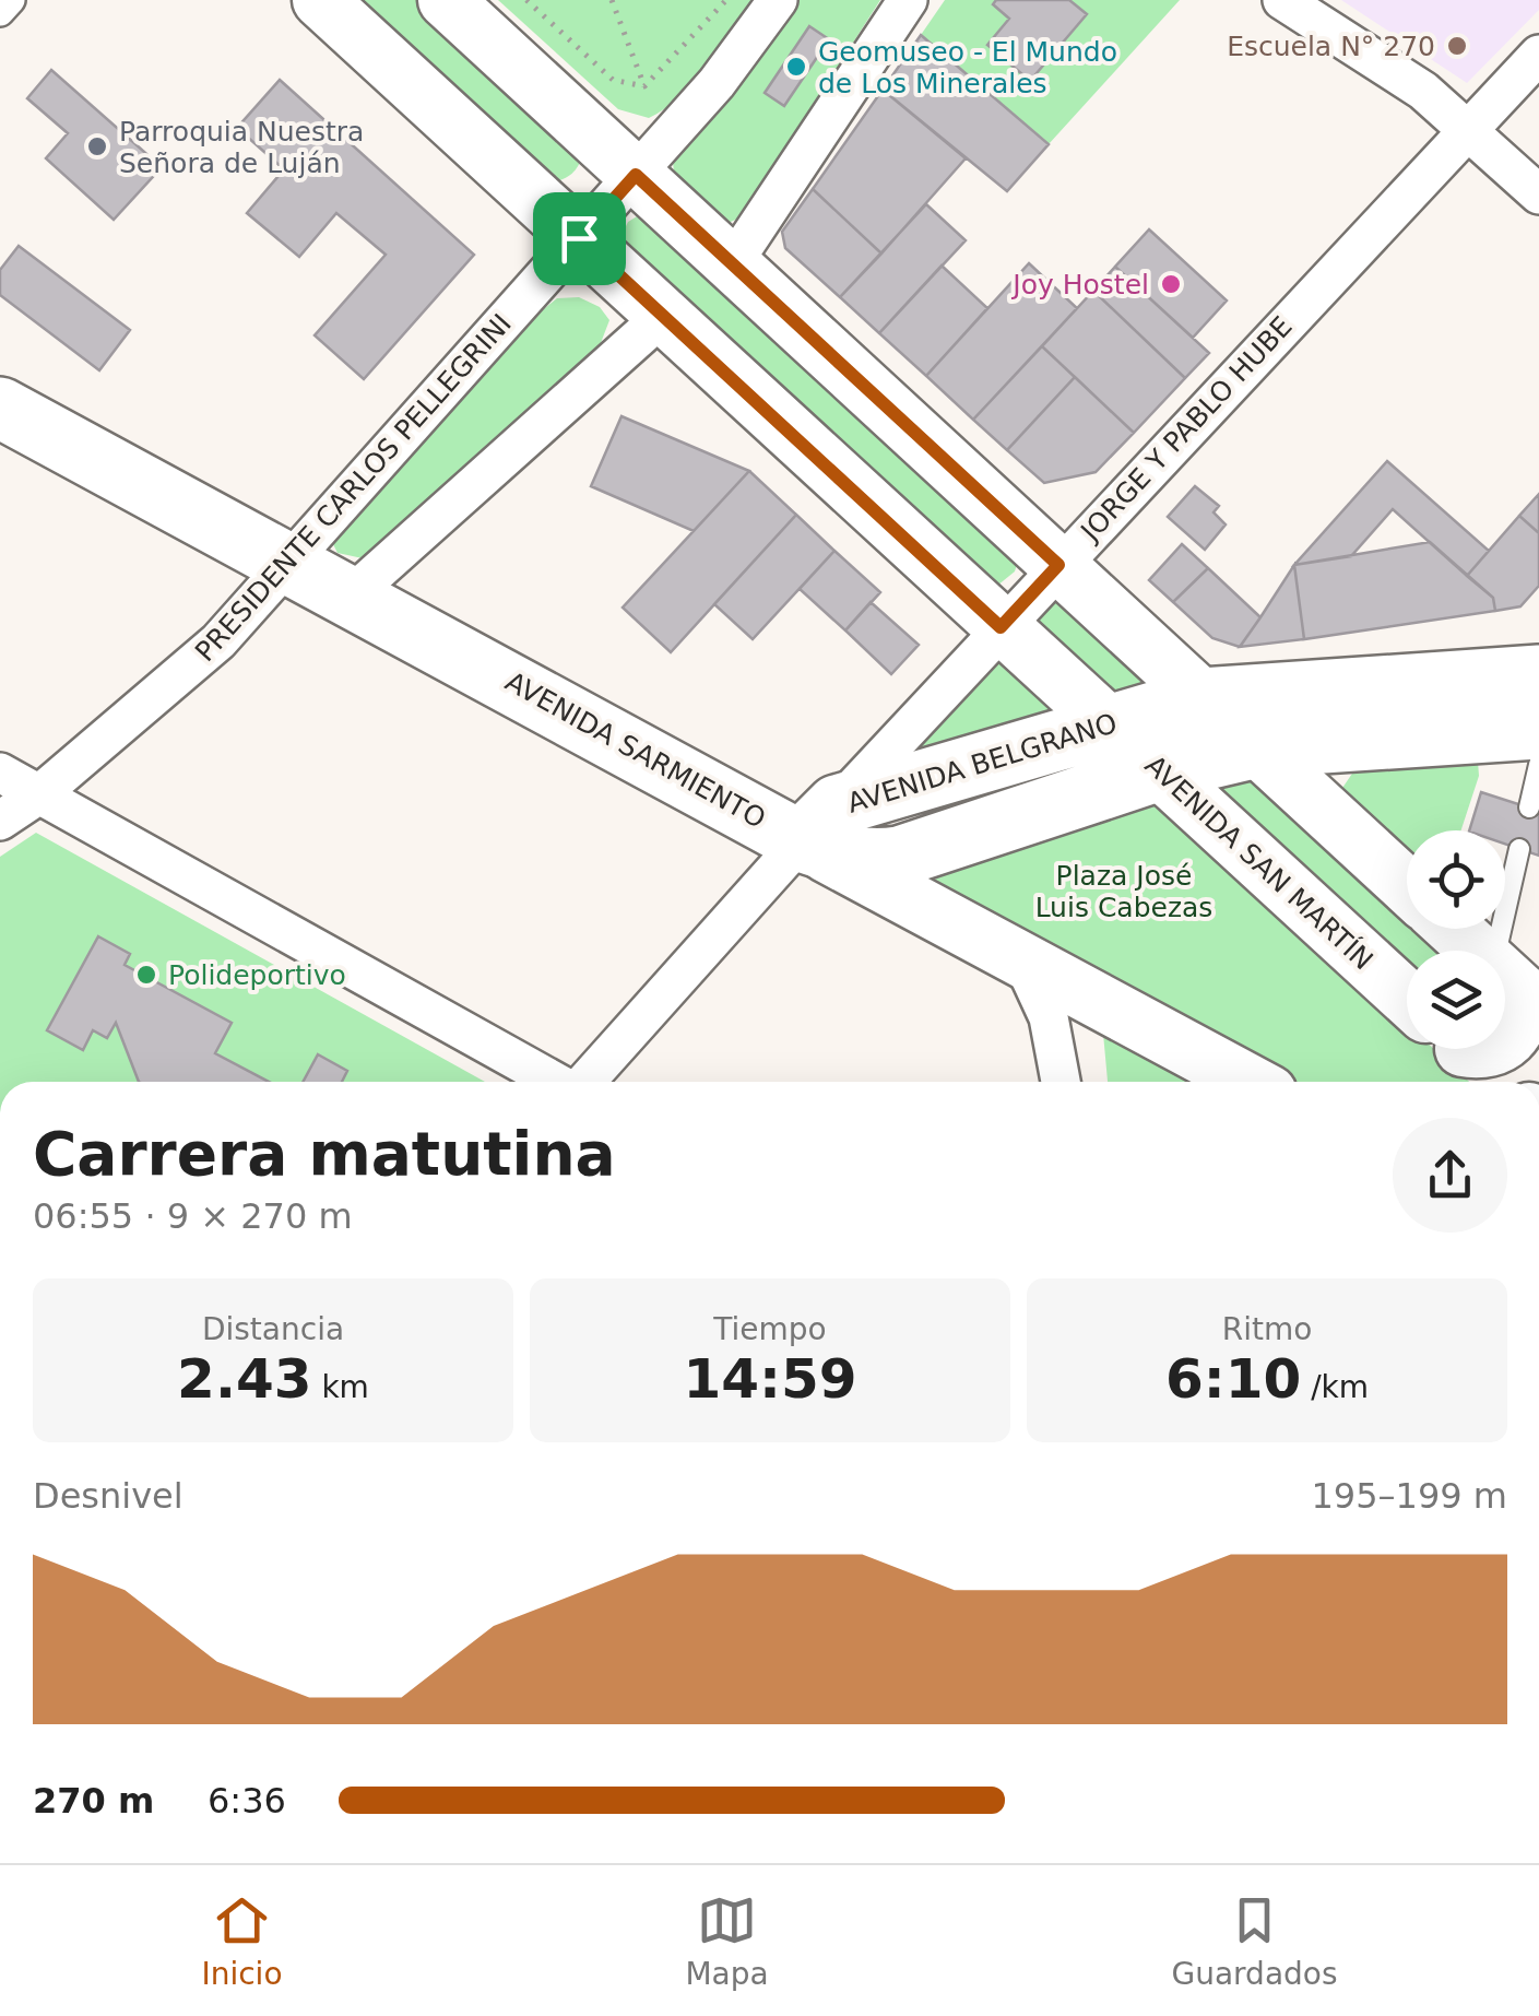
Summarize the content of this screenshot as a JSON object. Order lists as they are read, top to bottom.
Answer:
{
  "streets": {
    "highway": ["AVENIDA SARMIENTO", "AVENIDA BELGRANO"],
    "main road": ["AVENIDA SAN MARTÍN"],
    "street": ["JORGE Y PABLO HUBE", "PRESIDENTE CARLOS PELLEGRINI"]
  },
  "crossings": [
    ["JORGE Y PABLO HUBE", "AVENIDA SARMIENTO"],
    ["JORGE Y PABLO HUBE", "AVENIDA BELGRANO"],
    ["JORGE Y PABLO HUBE", "AVENIDA SAN MARTÍN"],
    ["PRESIDENTE CARLOS PELLEGRINI", "AVENIDA SARMIENTO"],
    ["PRESIDENTE CARLOS PELLEGRINI", "AVENIDA SAN MARTÍN"],
    ["AVENIDA SARMIENTO", "AVENIDA BELGRANO"],
    ["AVENIDA BELGRANO", "AVENIDA SAN MARTÍN"]
  ],
  "parks": ["Plaza José Luis Cabezas"],
  "places": [
    "Escuela N° 270",
    "Geomuseo - El Mundo de Los Minerales",
    "Parroquia Nuestra Señora de Luján",
    "Joy Hostel",
    "Polideportivo"
  ],
  "page": {
    "heading": ["Carrera matutina", "06:55 · 9 × 270 m"],
    "stats": [
      ["Distancia", "2.43 km"],
      ["Tiempo", "14:59"],
      ["Ritmo", "6:10 /km"]
    ],
    "chart": ["Desnivel", "195–199 m"],
    "list": [
      {
        "name": "270 m",
        "note": "6:36"
      }
    ],
    "tabs": ["Inicio", "Mapa", "Guardados"]
  }
}
